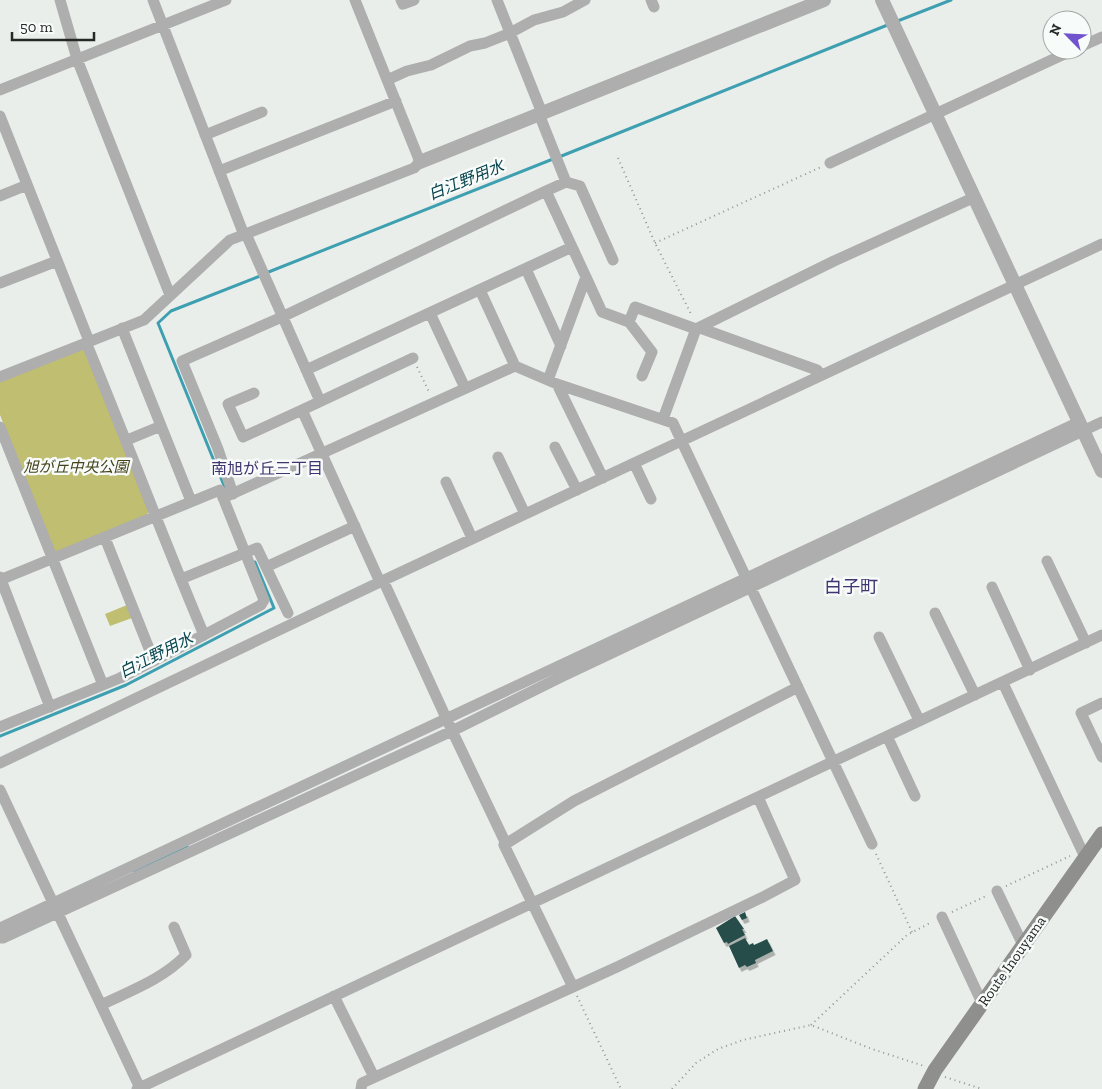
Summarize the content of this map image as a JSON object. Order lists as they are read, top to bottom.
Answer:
{
  "streets": {
    "main road": ["Route Inouyama"]
  },
  "districts": ["南旭が丘三丁目", "白子町"],
  "water": ["白江野用水"],
  "parks": ["旭が丘中央公園"],
  "scale_bar": "50 m",
  "north": "top left"
}
